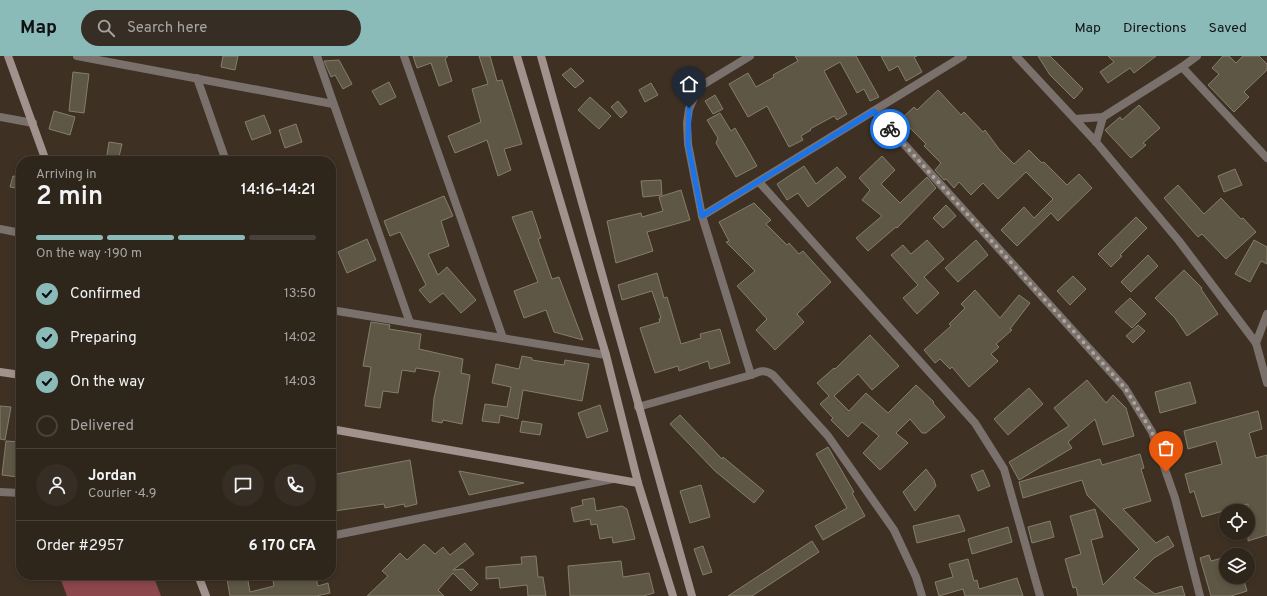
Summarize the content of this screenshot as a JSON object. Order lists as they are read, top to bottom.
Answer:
{
  "page": {
    "header": "Map",
    "search": "Search here",
    "nav": ["Map", "Directions", "Saved"],
    "heading": ["2 min", "Arriving in", "14:16–14:21"],
    "panel": [
      "Jordan",
      "Courier · 4.9",
      "Order #2957",
      "6 170 CFA"
    ],
    "bar": "On the way · 190 m",
    "list": [
      ["Confirmed", "13:50"],
      ["Preparing", "14:02"],
      ["On the way", "14:03"],
      "Delivered"
    ]
  }
}
